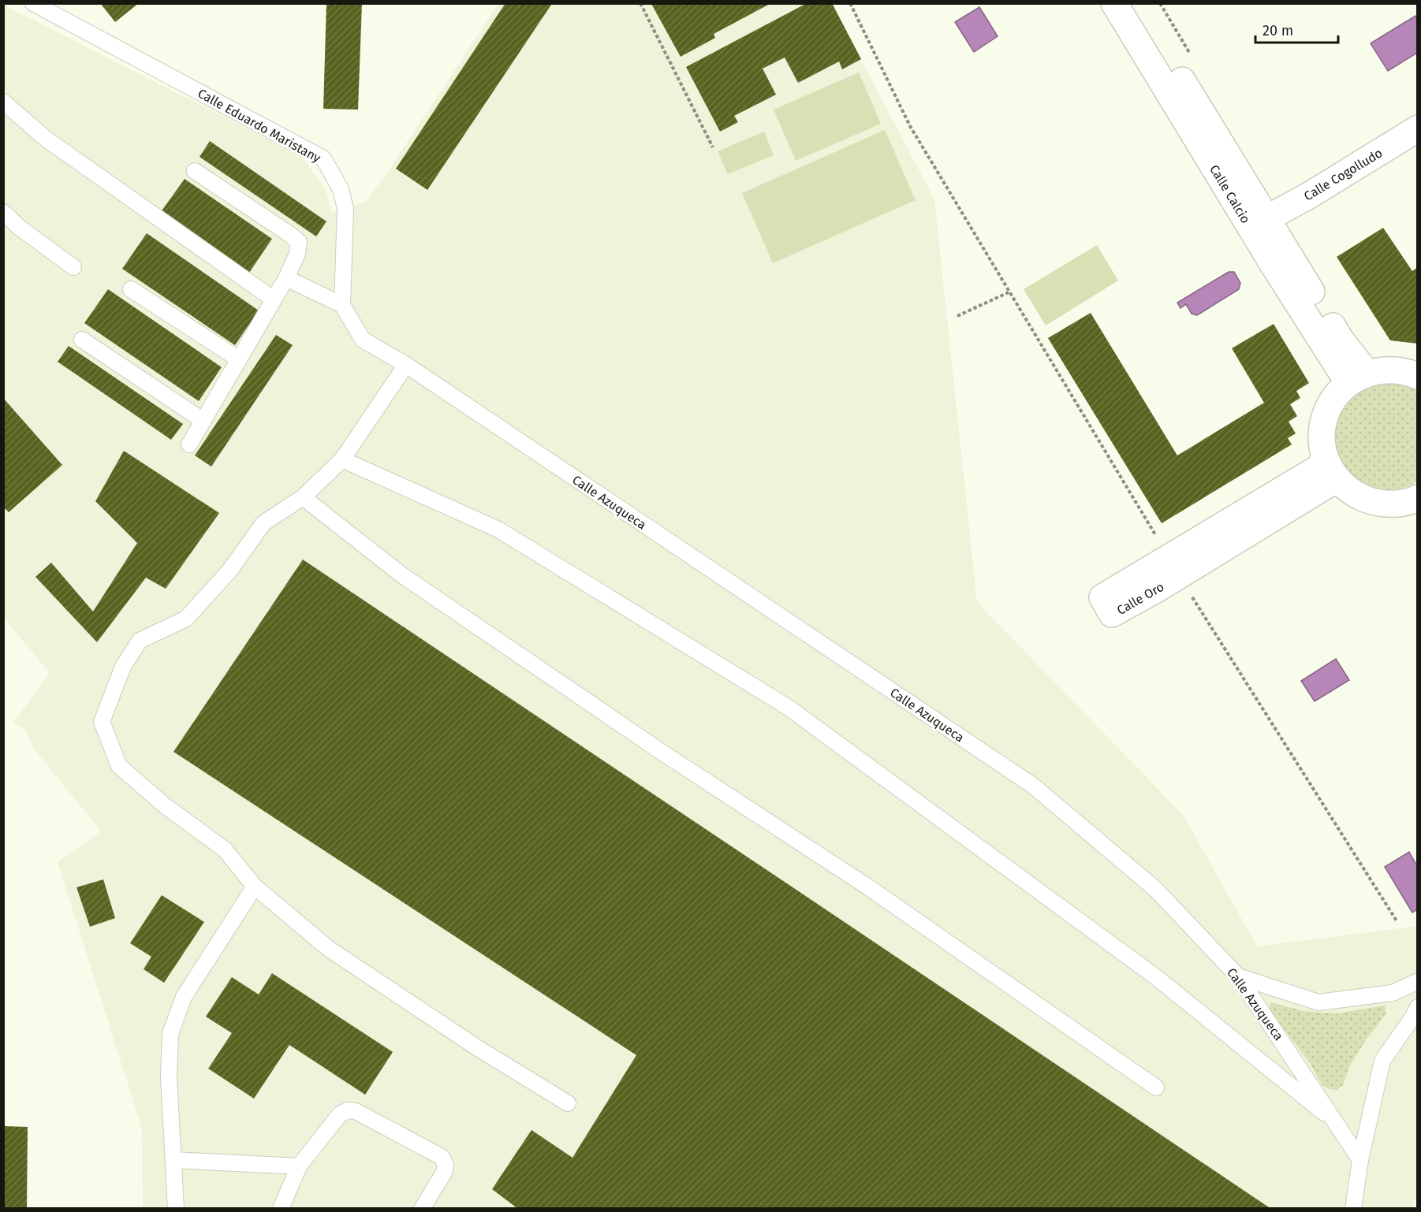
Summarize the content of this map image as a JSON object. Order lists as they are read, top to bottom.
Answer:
{
  "streets": {
    "street": ["Calle Cogolludo", "Calle Calcio", "Calle Oro"],
    "lane": ["Calle Eduardo Maristany", "Calle Azuqueca"]
  },
  "crossings": [
    ["Calle Cogolludo", "Calle Calcio"]
  ],
  "scale_bar": "20 m"
}
